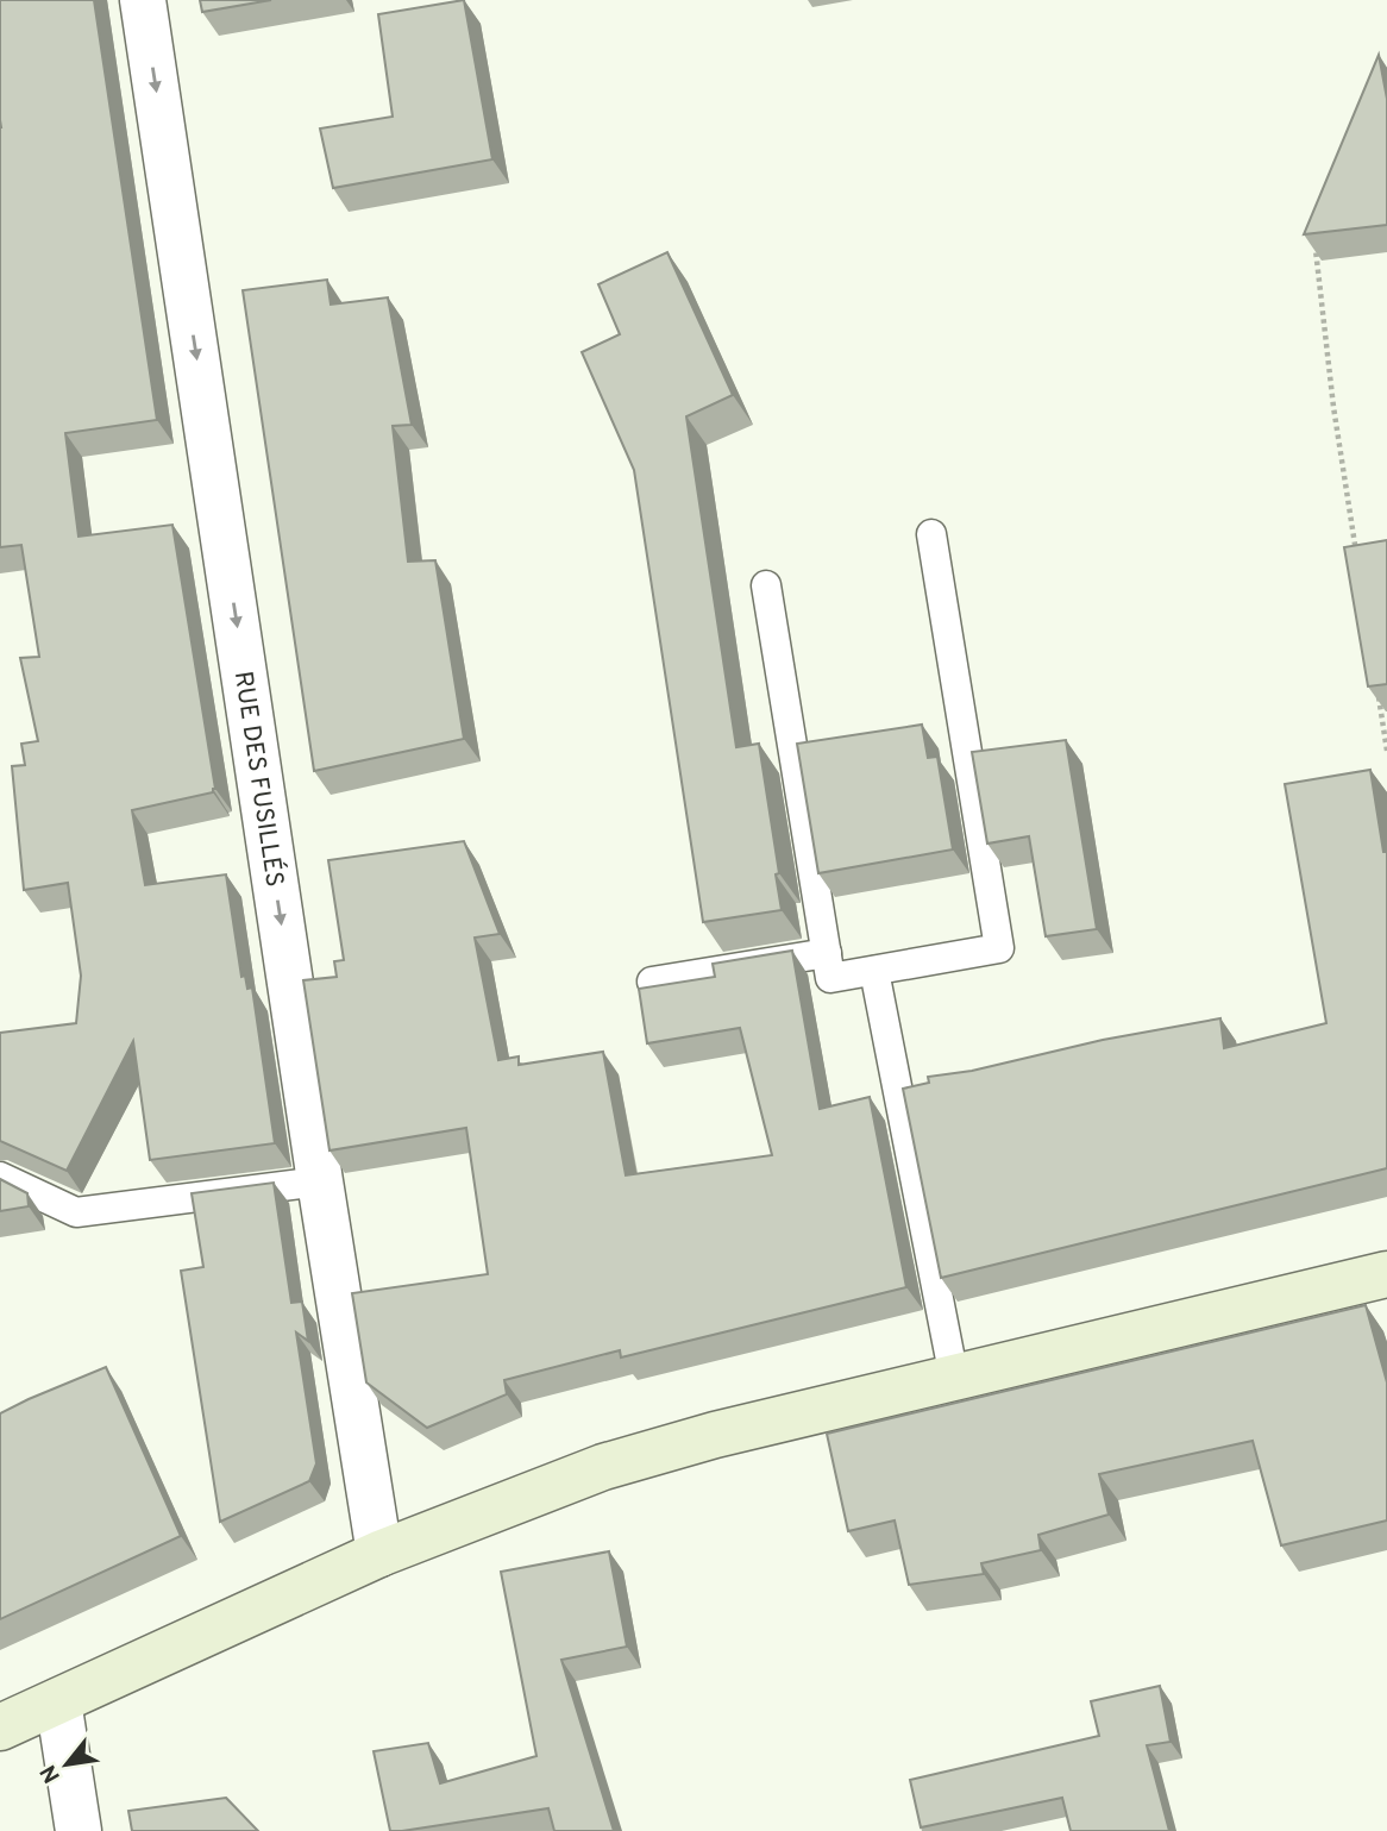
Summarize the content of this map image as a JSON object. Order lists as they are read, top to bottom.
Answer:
{
  "streets": {
    "street": ["RUE DES FUSILLÉS"]
  },
  "one_way": ["RUE DES FUSILLÉS"],
  "north": "bottom left"
}
